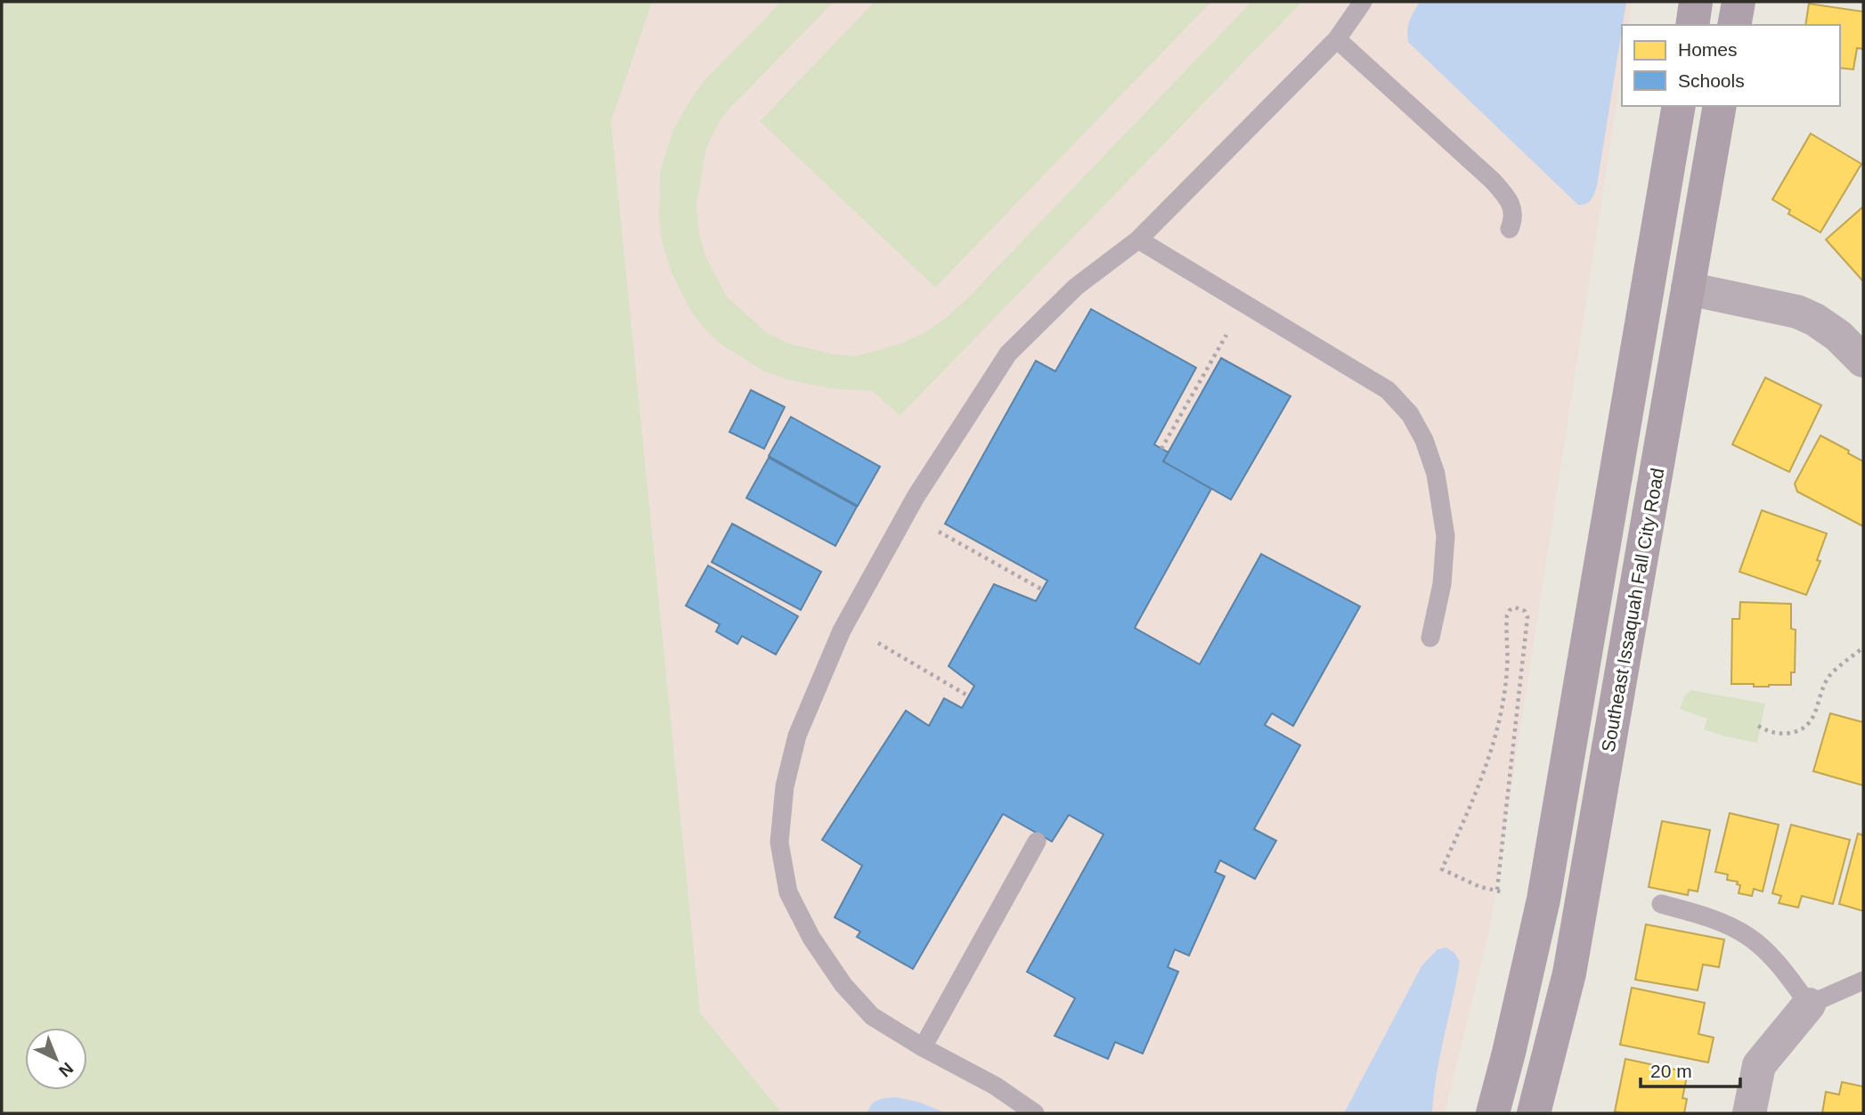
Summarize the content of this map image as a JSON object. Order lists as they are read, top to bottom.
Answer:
{
  "streets": {
    "street": ["Southeast Issaquah Fall City Road"]
  },
  "legend": ["Homes", "Schools"],
  "scale_bar": "20 m",
  "north": "bottom right"
}
